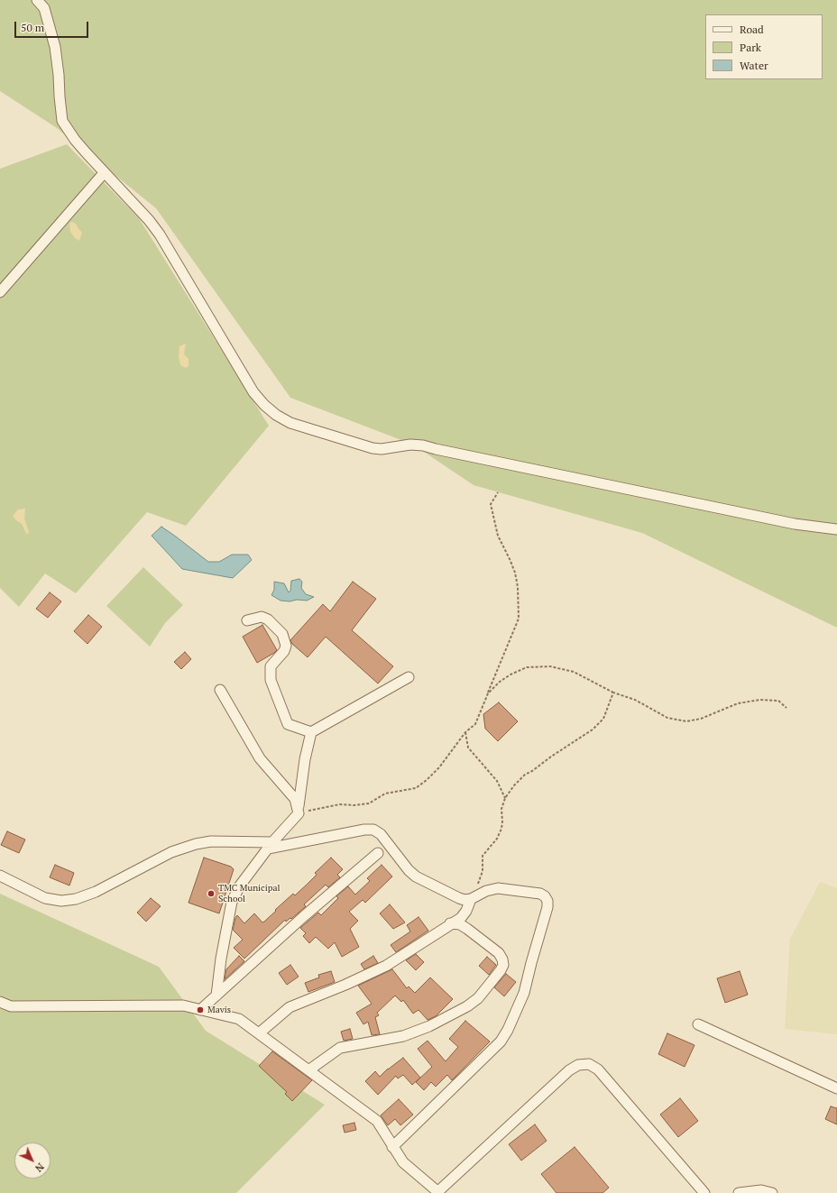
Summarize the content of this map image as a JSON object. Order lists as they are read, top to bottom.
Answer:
{
  "places": ["TMC Municipal School", "Mavis"],
  "legend": ["Road", "Park", "Water"],
  "scale_bar": "50 m",
  "north": "bottom right"
}
